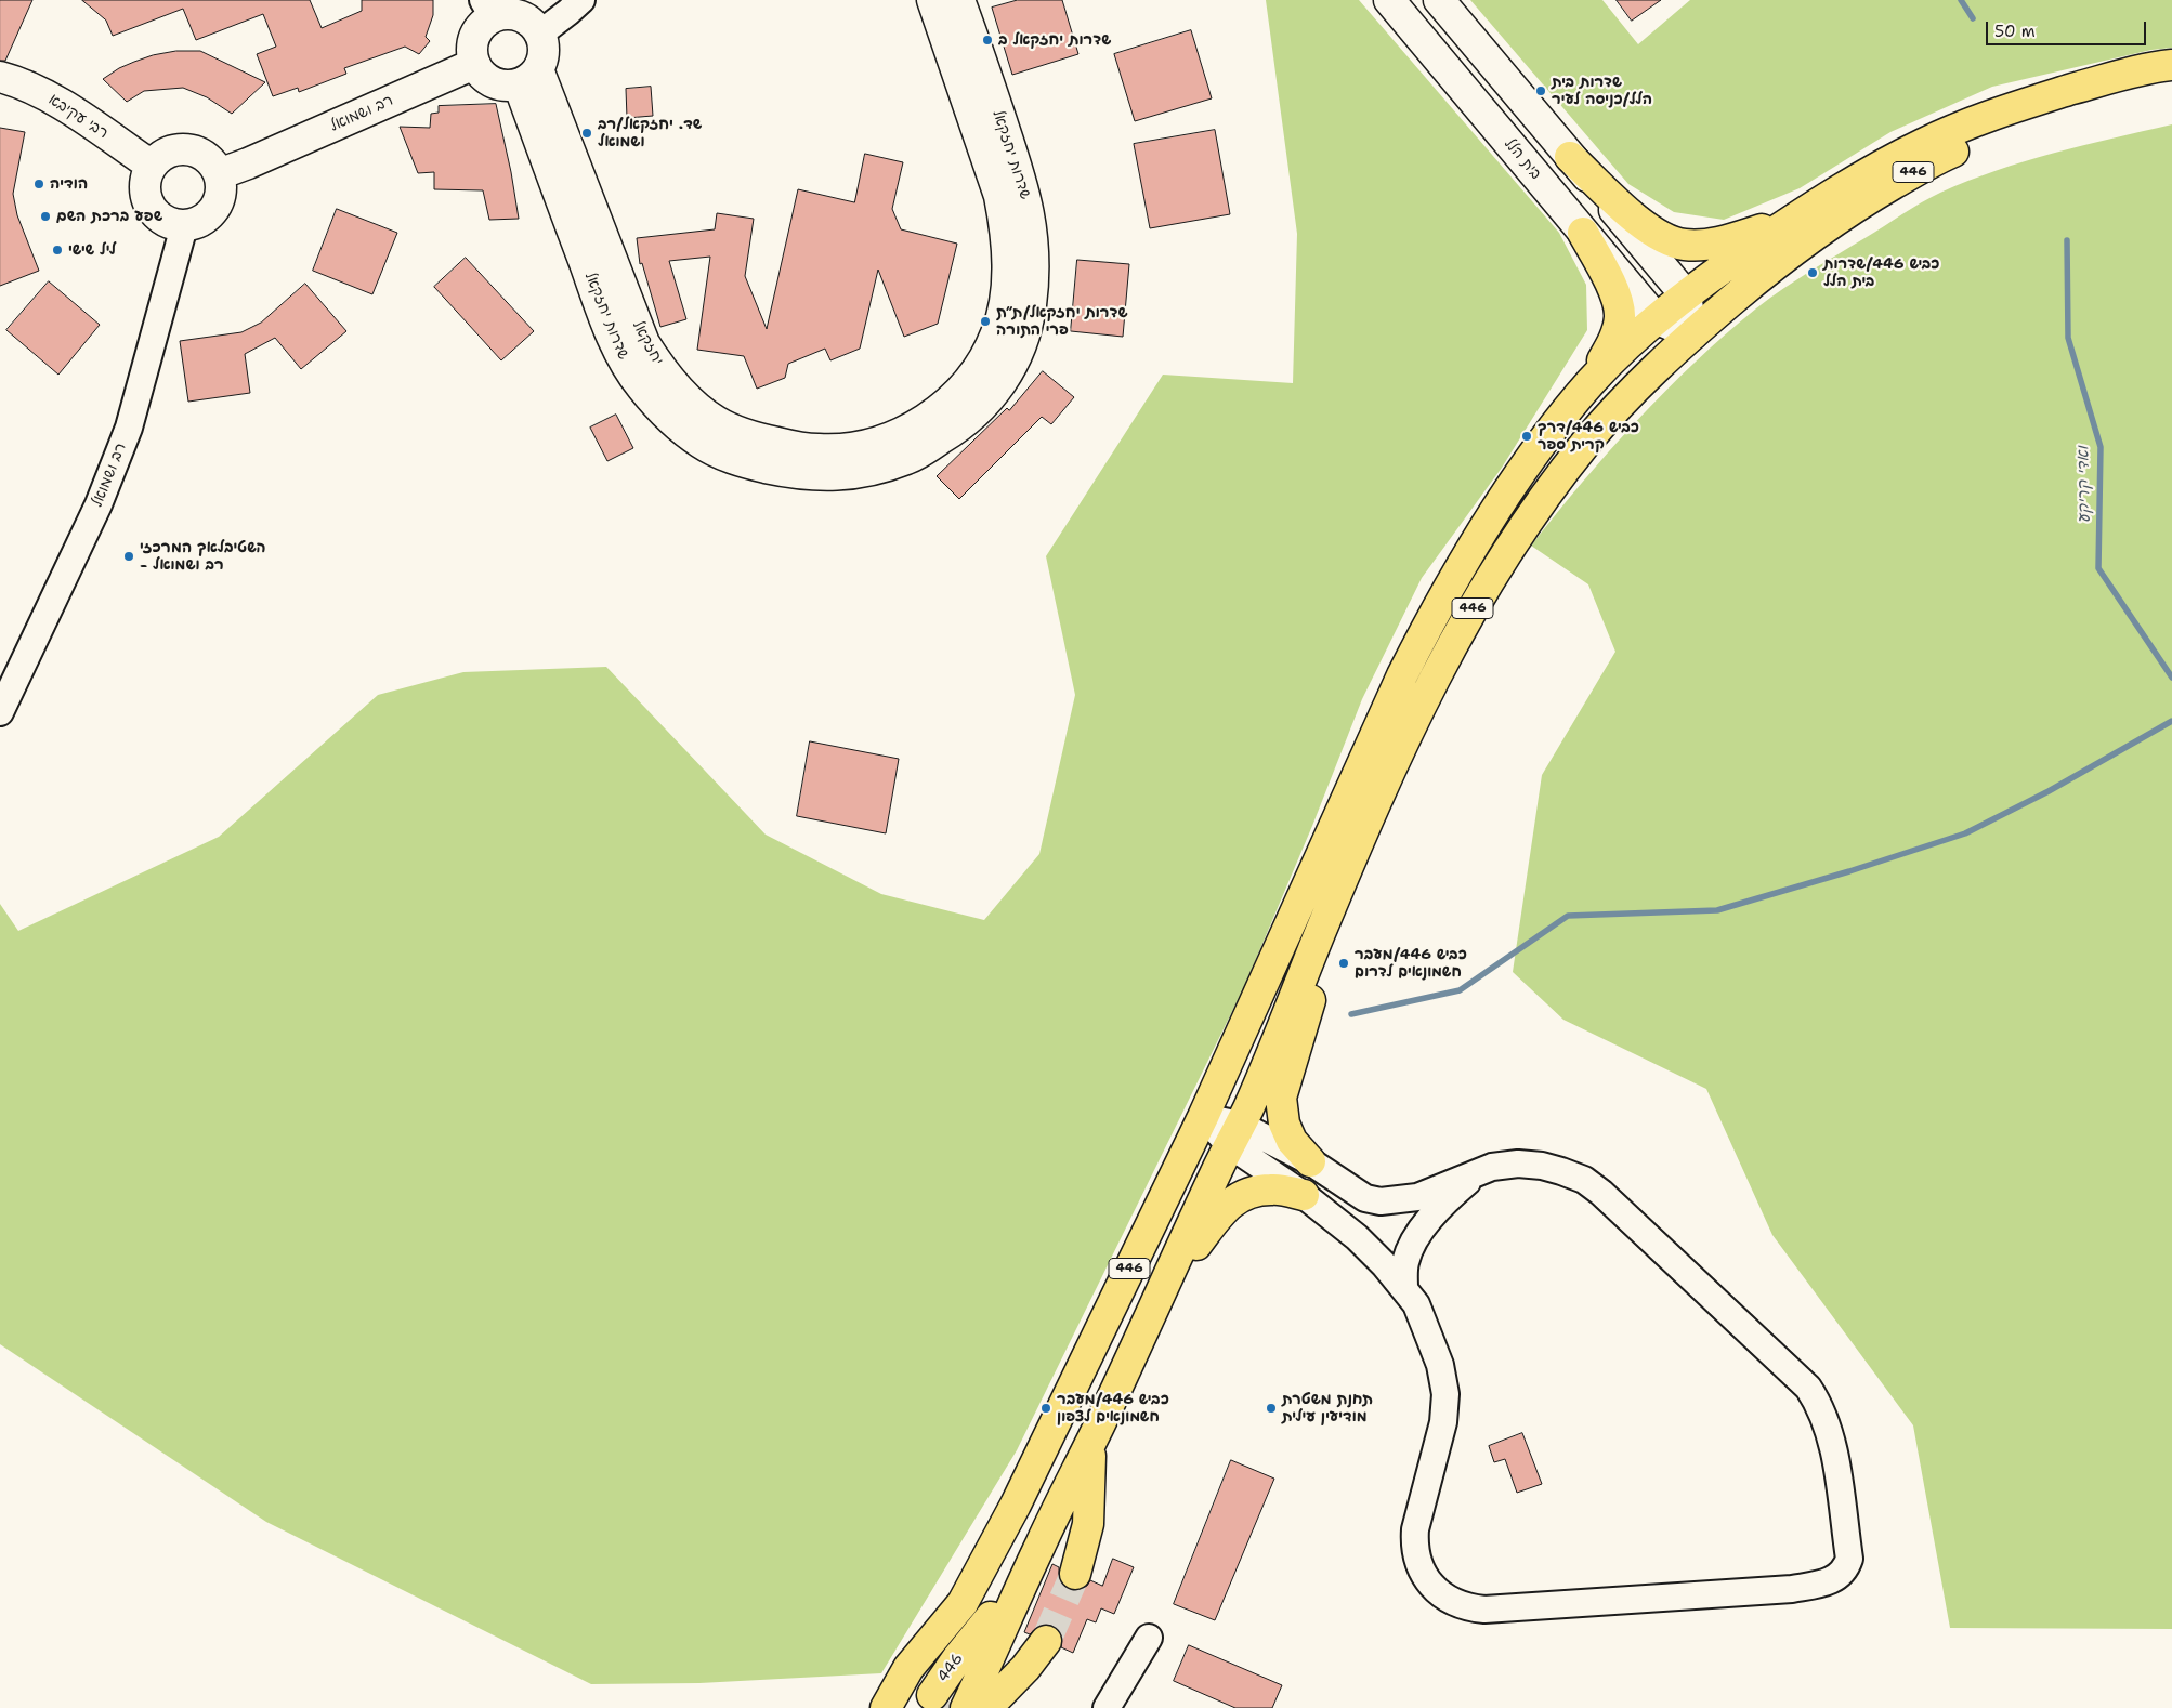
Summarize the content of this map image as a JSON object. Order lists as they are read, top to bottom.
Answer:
{
  "streets": {
    "main road": ["446"],
    "street": [
      "רב ושמואל",
      "רבי עקיבא",
      "שדרות יחזקאל",
      "בית הלל",
      "יחזקאל"
    ]
  },
  "crossings": [
    ["רב ושמואל", "רבי עקיבא"],
    ["רב ושמואל", "יחזקאל"],
    ["שדרות יחזקאל", "יחזקאל"],
    ["בית הלל", "446"]
  ],
  "water": ["ואדי קריקע"],
  "places": [
    "שדרות יחזקאל ב",
    "שדרות בית הלל/כניסה לעיר",
    "שד. יחזקאל/רב ושמואל",
    "הודיה",
    "שפע ברכת השם",
    "ליל שישי",
    "כביש 446/שדרות בית הלל",
    "שדרות יחזקאל/ת״ת פרי התורה",
    "כביש 446/דרך קרית ספר",
    "השטיבלאך המרכזי - רב ושמואל",
    "כביש 446/מעבר חשמונאים לדרום",
    "כביש 446/מעבר חשמונאים לצפון",
    "תחנת משטרת מודיעין עילית"
  ],
  "scale_bar": "50 m"
}
